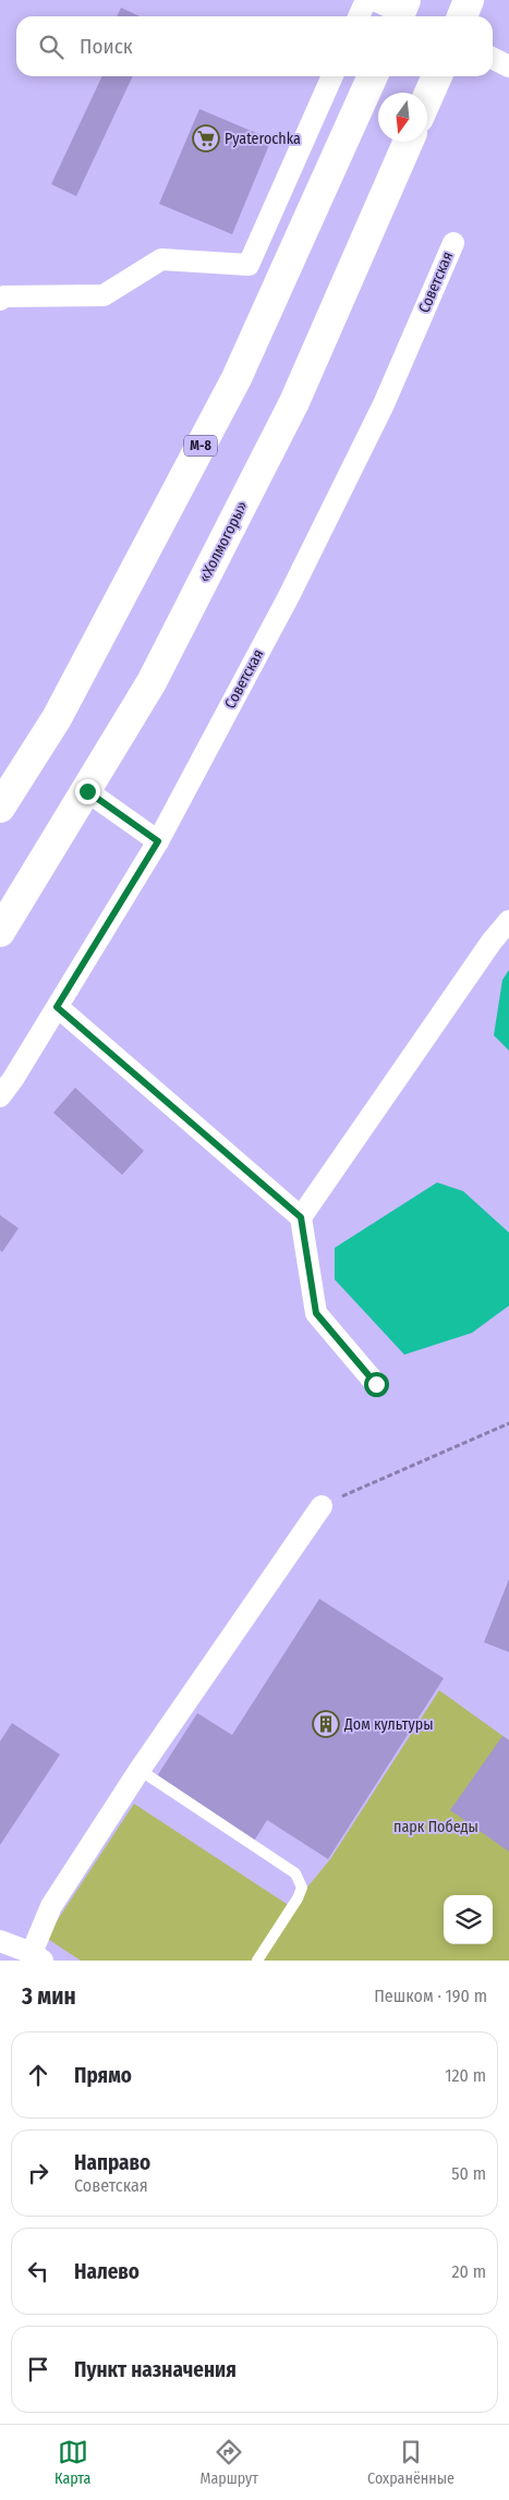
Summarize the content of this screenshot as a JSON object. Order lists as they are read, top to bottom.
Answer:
{
  "streets": {
    "highway": ["М-8", "«Холмогоры»"],
    "street": ["Советская"]
  },
  "parks": ["парк Победы"],
  "places": {
    "supermarket": ["Pyaterochka"],
    "building": ["Дом культуры"]
  },
  "north": "bottom",
  "page": {
    "search": "Поиск",
    "heading": ["3 мин", "Пешком · 190 m"],
    "list": [
      ["Прямо", "120 m"],
      ["Направо", "Советская", "50 m"],
      ["Налево", "20 m"],
      "Пункт назначения"
    ],
    "nav": ["Карта", "Маршрут", "Сохранённые"]
  }
}
